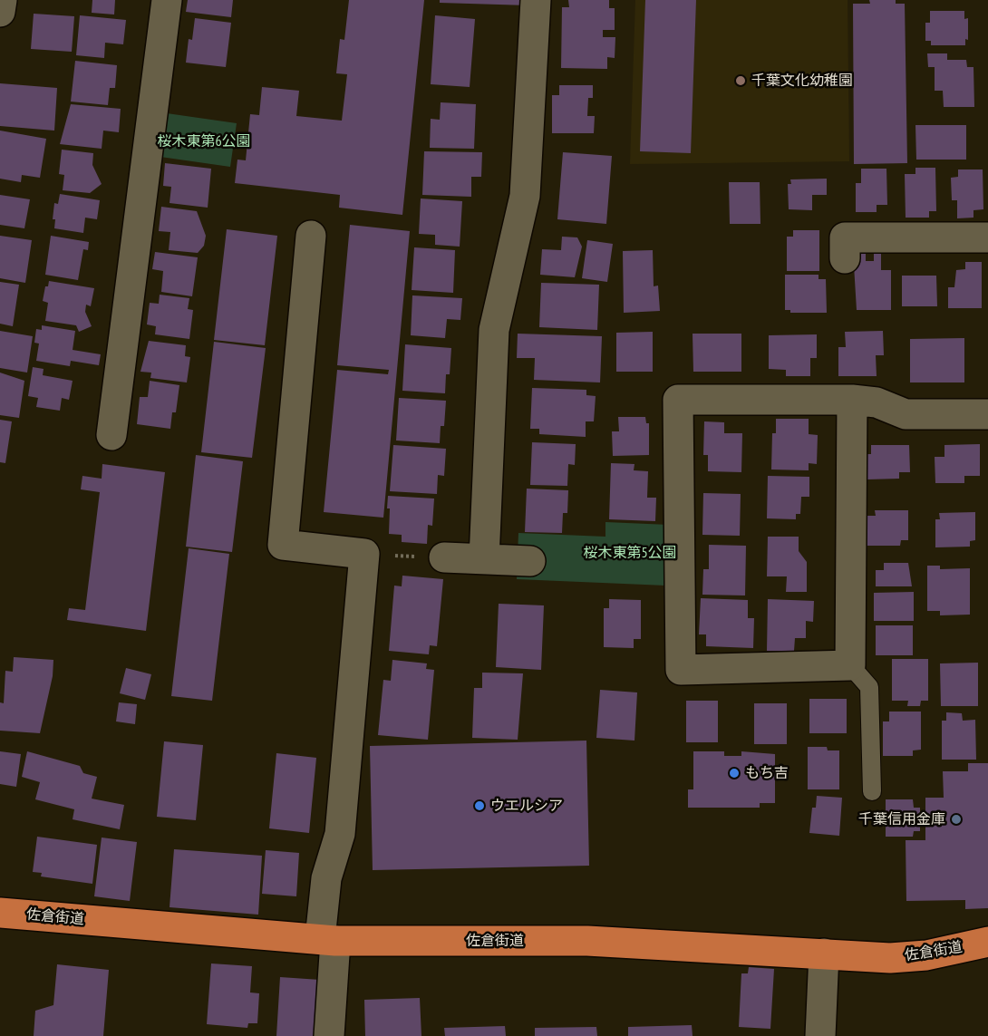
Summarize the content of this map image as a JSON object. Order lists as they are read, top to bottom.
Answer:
{
  "streets": {
    "highway": ["佐倉街道"]
  },
  "parks": ["桜木東第6公園", "桜木東第5公園"],
  "places": [
    "千葉文化幼稚園",
    "もち吉",
    "ウエルシア",
    "千葉信用金庫"
  ]
}
